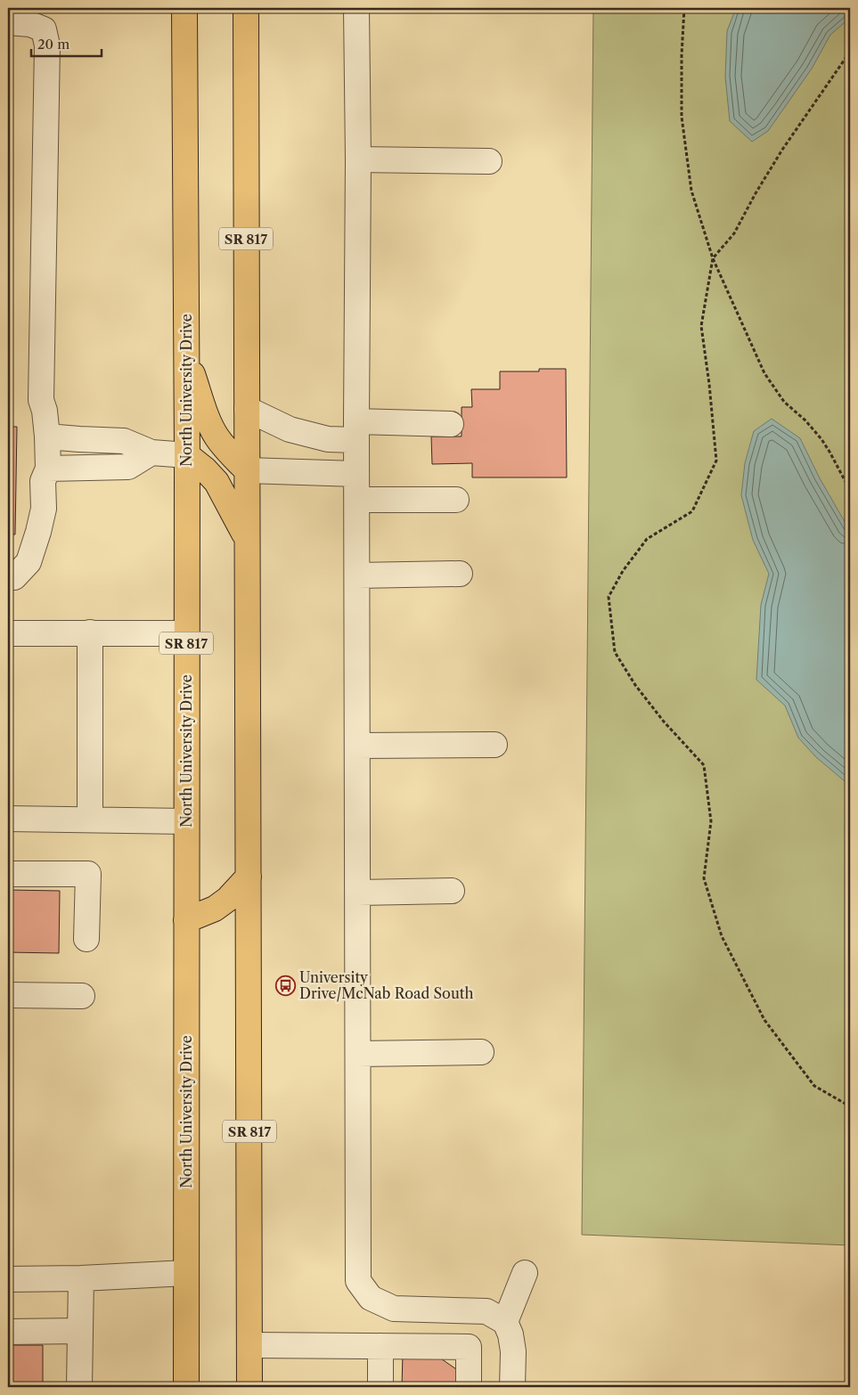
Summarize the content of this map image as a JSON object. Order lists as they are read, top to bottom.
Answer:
{
  "streets": {
    "main road": ["SR 817", "North University Drive"]
  },
  "places": {
    "bus stop": ["University Drive/McNab Road South"]
  },
  "scale_bar": "20 m"
}
